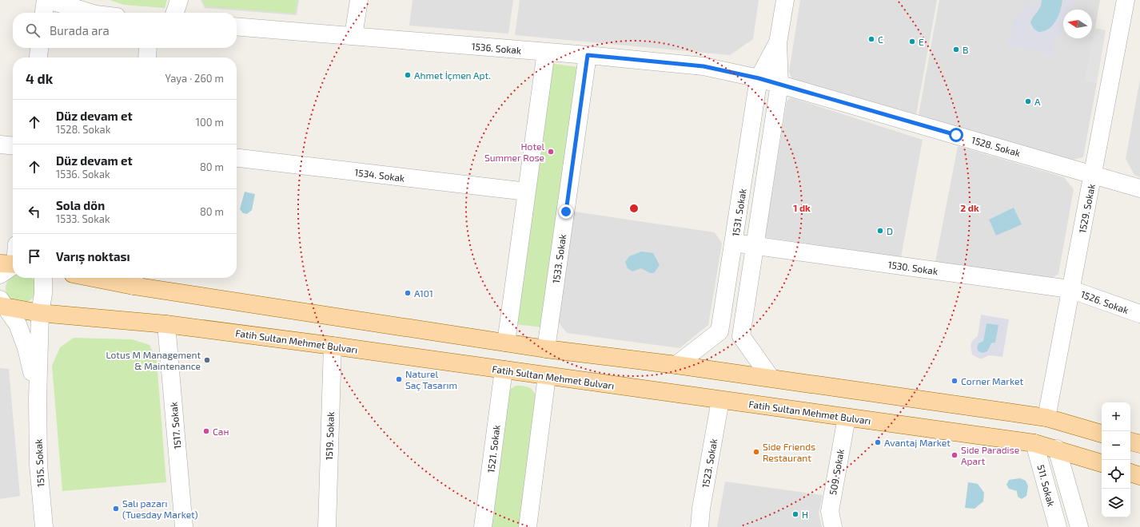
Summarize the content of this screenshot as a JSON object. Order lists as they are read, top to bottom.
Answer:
{
  "streets": {
    "main road": ["Fatih Sultan Mehmet Bulvarı"],
    "street": [
      "1536. Sokak",
      "1528. Sokak",
      "1534. Sokak",
      "1529. Sokak",
      "1531. Sokak",
      "1533. Sokak",
      "1530. Sokak",
      "1526. Sokak",
      "1517. Sokak",
      "1519. Sokak",
      "1521. Sokak",
      "1515. Sokak",
      "1523. Sokak",
      "509. Sokak",
      "511. Sokak"
    ]
  },
  "crossings": [
    ["1536. Sokak", "1528. Sokak"],
    ["1536. Sokak", "1531. Sokak"],
    ["1536. Sokak", "1533. Sokak"],
    ["1528. Sokak", "1529. Sokak"],
    ["1528. Sokak", "1531. Sokak"],
    ["1529. Sokak", "1530. Sokak"],
    ["1529. Sokak", "1526. Sokak"],
    ["1531. Sokak", "1530. Sokak"],
    ["1530. Sokak", "1526. Sokak"],
    ["Fatih Sultan Mehmet Bulvarı", "1517. Sokak"],
    ["Fatih Sultan Mehmet Bulvarı", "1519. Sokak"],
    ["Fatih Sultan Mehmet Bulvarı", "1521. Sokak"],
    ["Fatih Sultan Mehmet Bulvarı", "1523. Sokak"],
    ["Fatih Sultan Mehmet Bulvarı", "509. Sokak"],
    ["Fatih Sultan Mehmet Bulvarı", "511. Sokak"]
  ],
  "places": [
    "C",
    "E",
    "B",
    "Ahmet İçmen Apt.",
    "A",
    "Hotel Summer Rose",
    "D",
    "A101",
    "Lotus M Management & Maintenance",
    "Naturel Saç Tasarım",
    "Corner Market",
    "Сан",
    "Avantaj Market",
    "Side Friends Restaurant",
    "Side Paradise Apart",
    "Salı pazarı (Tuesday Market)",
    "H"
  ],
  "north": "left",
  "page": {
    "search": "Burada ara",
    "heading": ["4 dk", "Yaya · 260 m"],
    "list": [
      ["Düz devam et", "1528. Sokak", "100 m"],
      ["Düz devam et", "1536. Sokak", "80 m"],
      ["Sola dön", "1533. Sokak", "80 m"],
      "Varış noktası"
    ],
    "map_buttons": ["+", "−"]
  },
  "rings": ["1 dk", "2 dk"]
}
